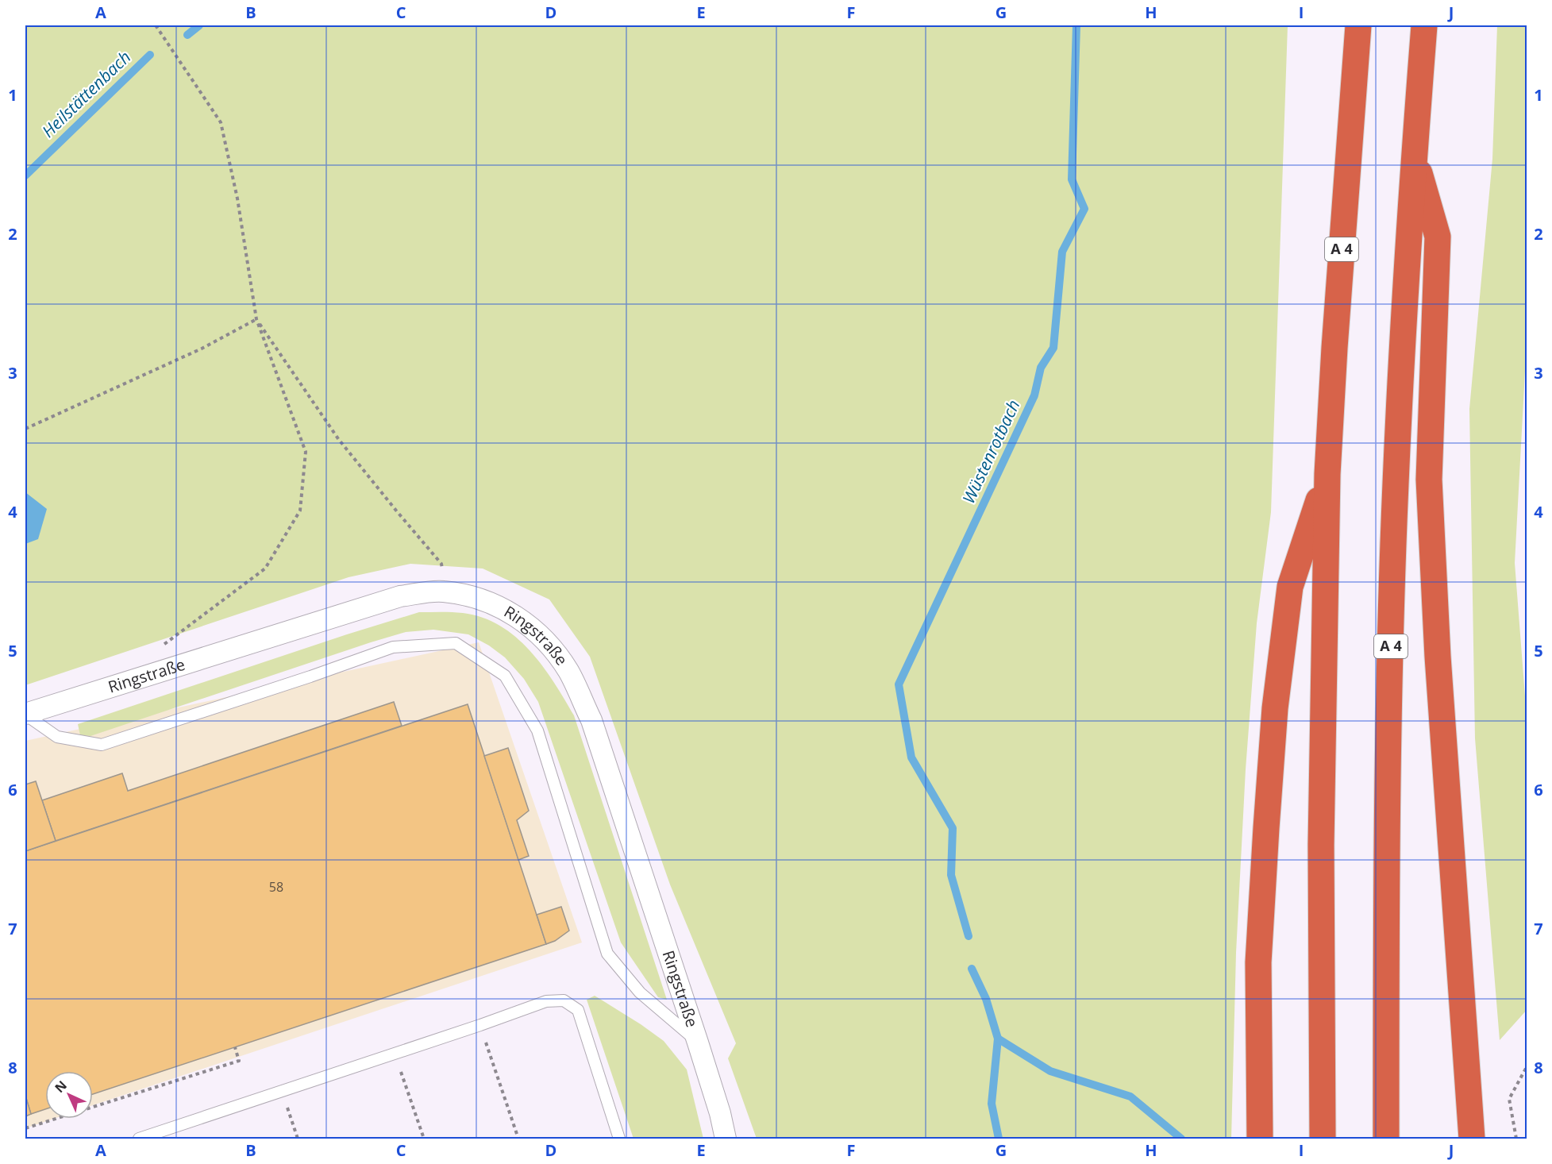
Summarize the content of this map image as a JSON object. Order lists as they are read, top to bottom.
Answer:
{
  "streets": {
    "highway": ["A 4"],
    "street": ["Ringstraße"]
  },
  "water": ["Heilstättenbach", "Wüstenrotbach"],
  "house_numbers": ["58"],
  "north": "top left",
  "grid": {
    "columns": [
      "A",
      "B",
      "C",
      "D",
      "E",
      "F",
      "G",
      "H",
      "I",
      "J"
    ],
    "rows": [
      "1",
      "2",
      "3",
      "4",
      "5",
      "6",
      "7",
      "8"
    ]
  }
}
